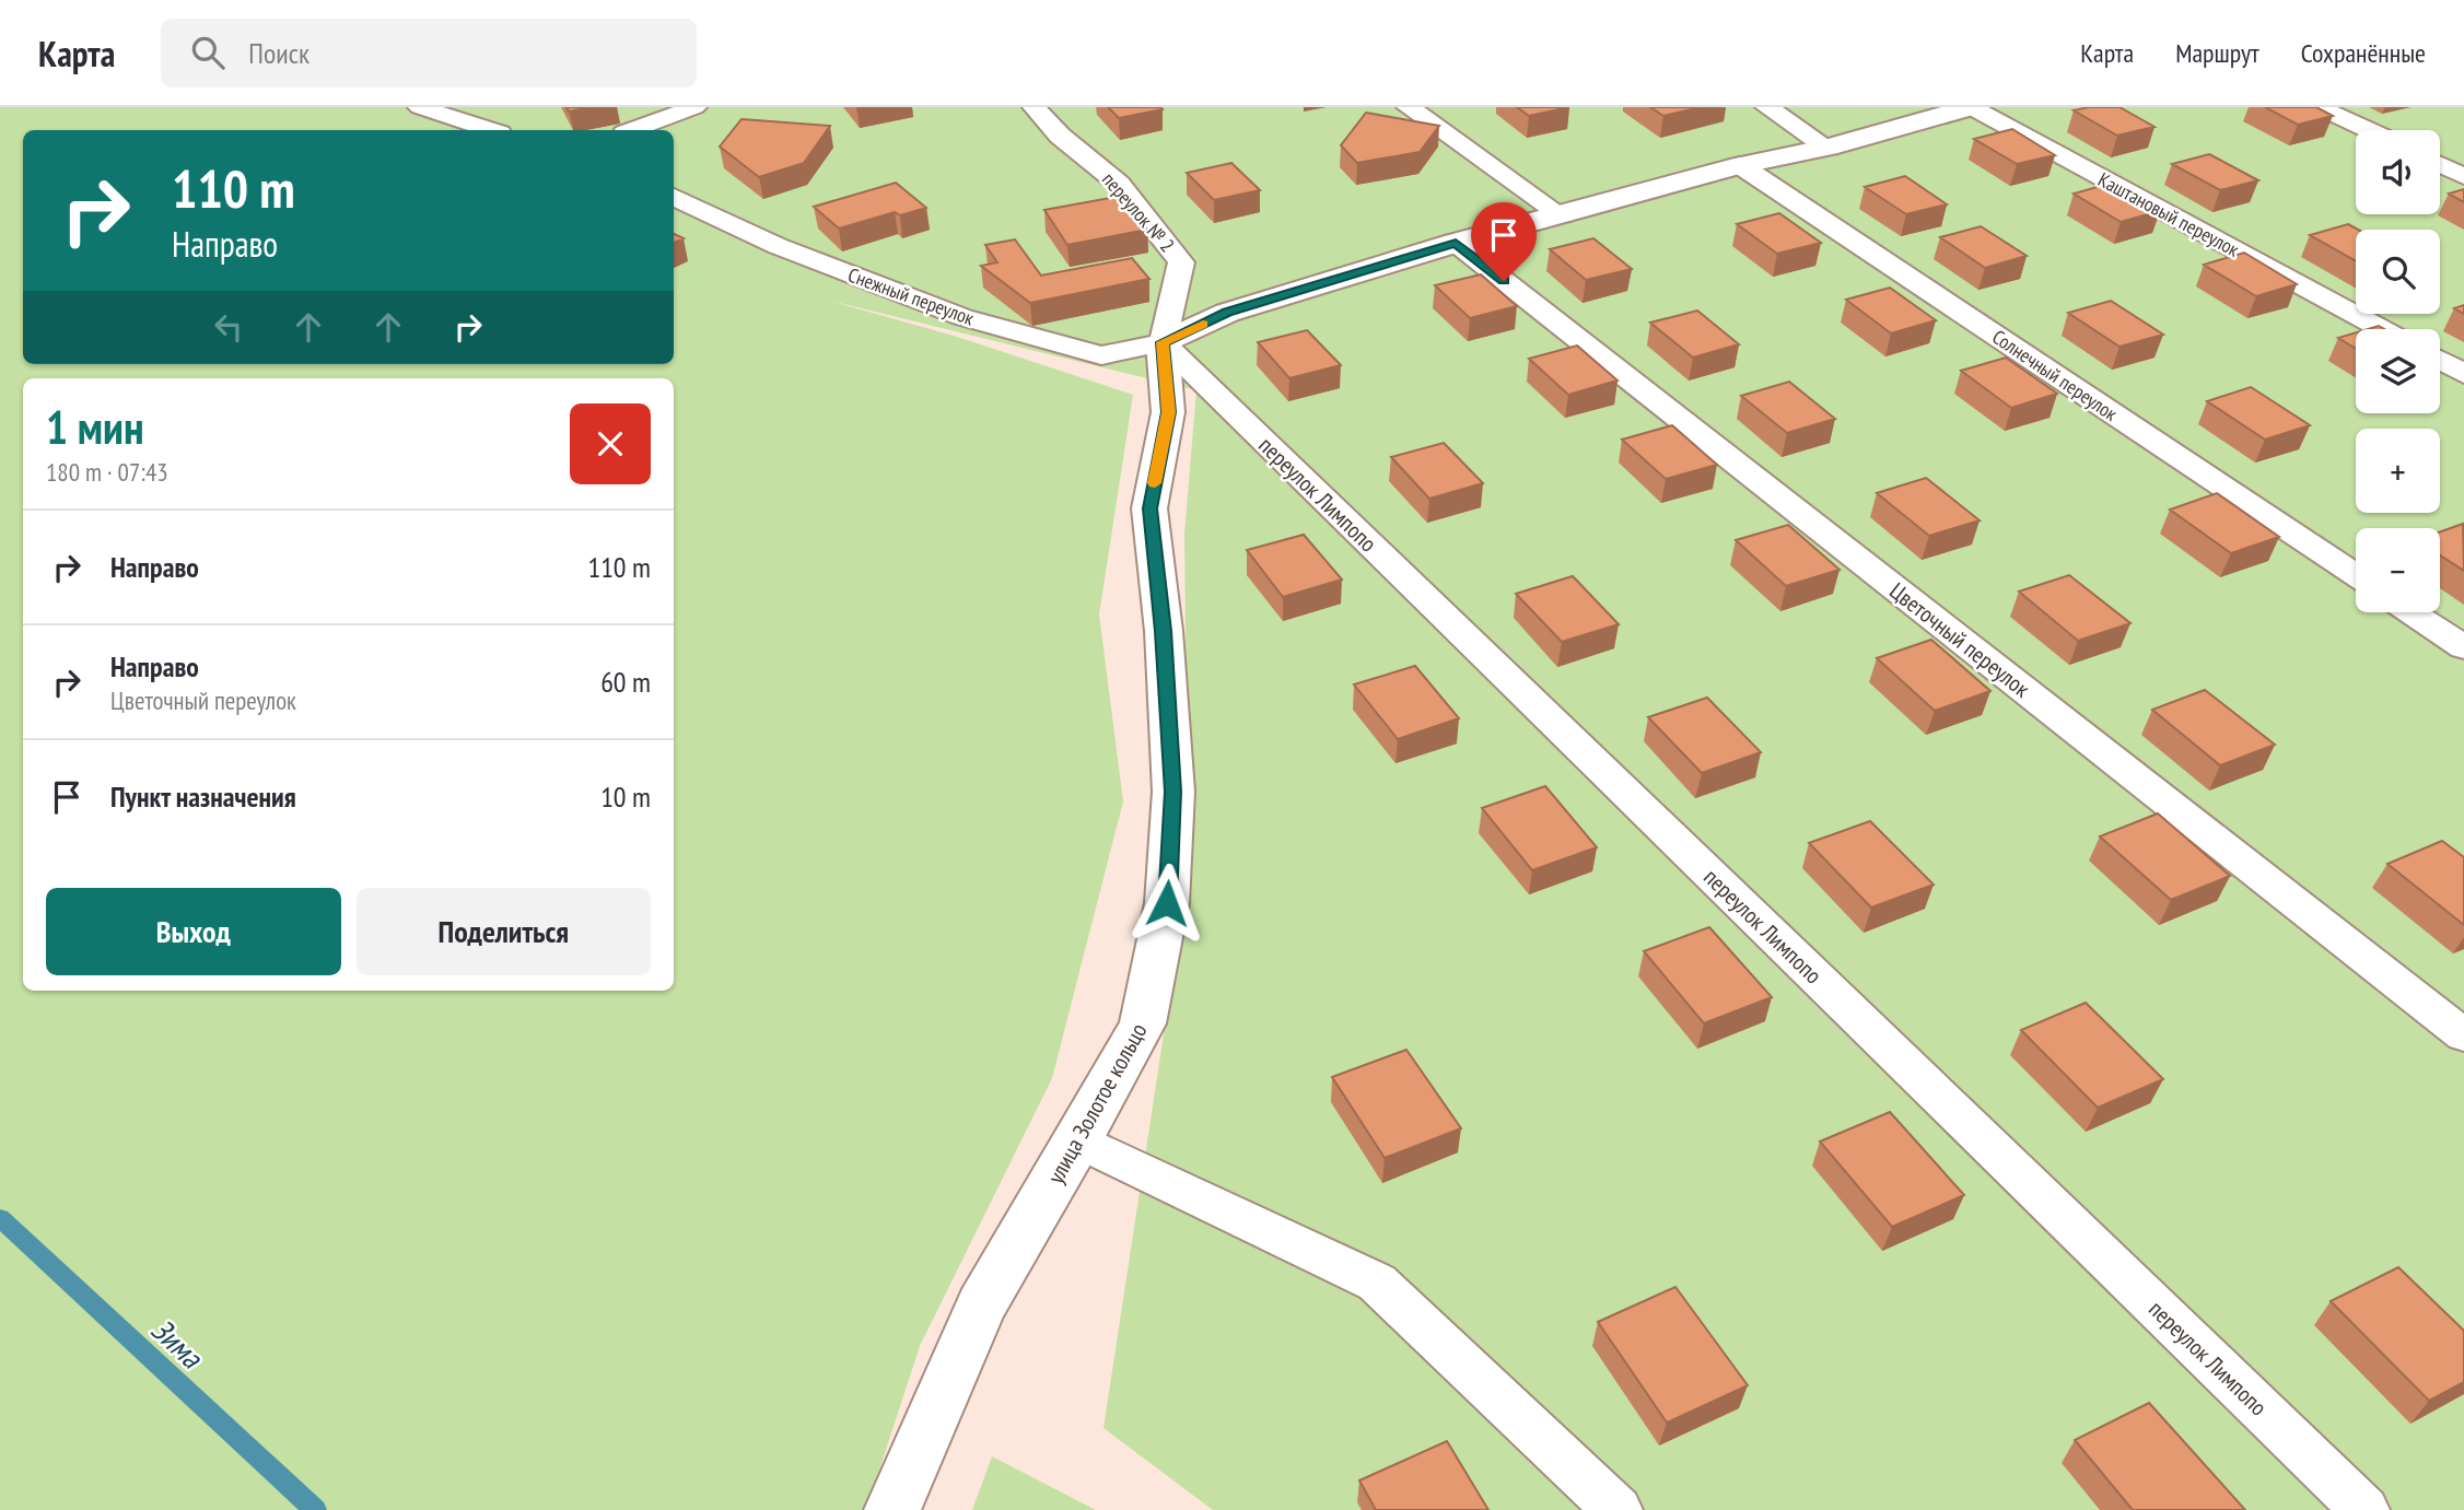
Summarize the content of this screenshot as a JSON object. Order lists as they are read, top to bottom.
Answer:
{
  "streets": {
    "street": ["улица Золотое кольцо"],
    "lane": [
      "переулок № 2",
      "Каштановый переулок",
      "Снежный переулок",
      "Солнечный переулок",
      "переулок Лимпопо",
      "Цветочный переулок"
    ]
  },
  "crossings": [
    ["переулок № 2", "Снежный переулок"],
    ["переулок № 2", "переулок Лимпопо"],
    ["переулок № 2", "улица Золотое кольцо"],
    ["Снежный переулок", "переулок Лимпопо"],
    ["Снежный переулок", "улица Золотое кольцо"],
    ["переулок Лимпопо", "улица Золотое кольцо"]
  ],
  "water": ["Зима"],
  "page": {
    "header": "Карта",
    "search": "Поиск",
    "nav": ["Карта", "Маршрут", "Сохранённые"],
    "map_buttons": ["+", "−"],
    "turn": ["110 m", "Направо"],
    "heading": ["1 мин", "180 m · 07:43"],
    "list": [
      {
        "name": "Направо",
        "value": "110 m"
      },
      {
        "name": "Направо",
        "note": "Цветочный переулок",
        "value": "60 m"
      },
      {
        "name": "Пункт назначения",
        "value": "10 m"
      }
    ],
    "buttons": ["Выход", "Поделиться"]
  }
}
